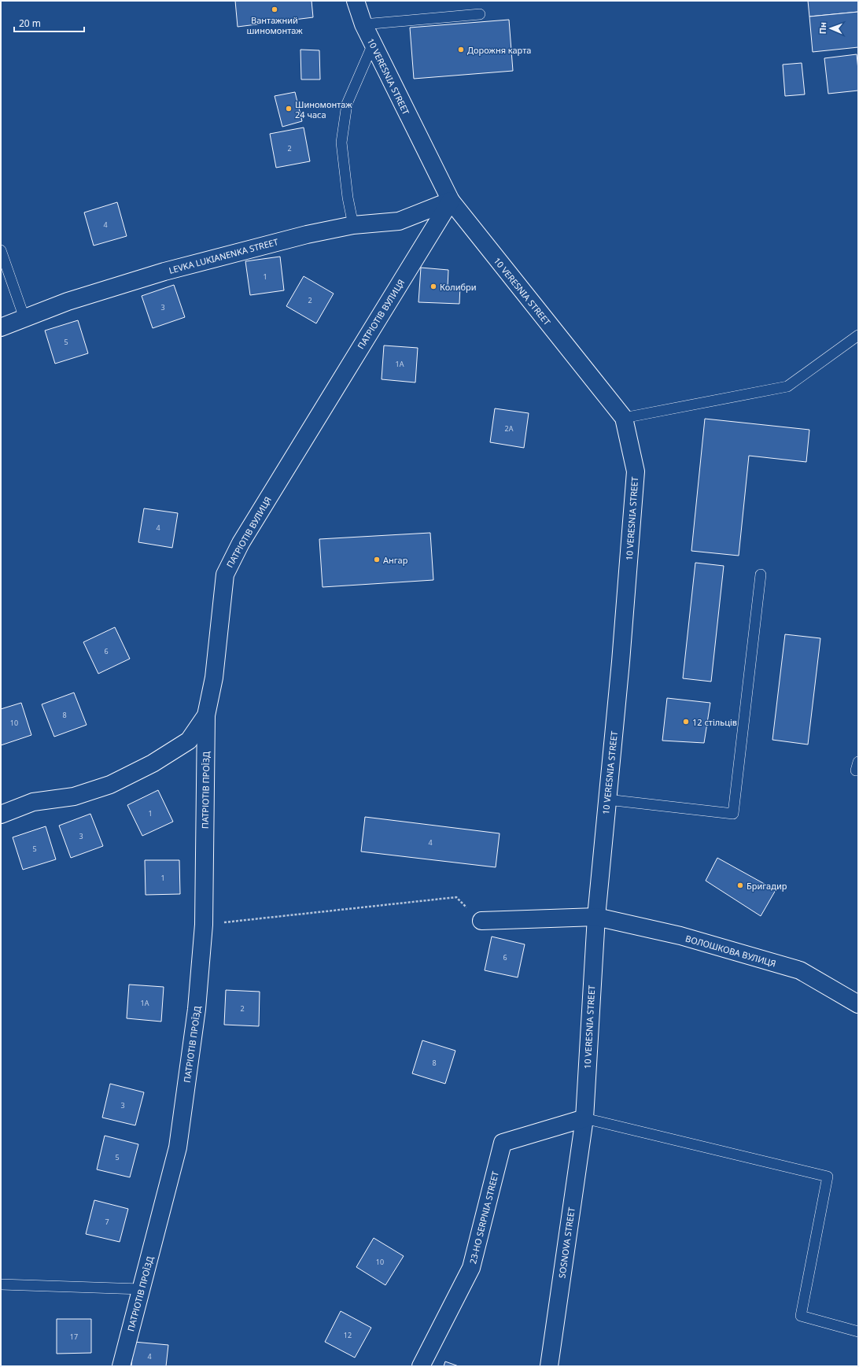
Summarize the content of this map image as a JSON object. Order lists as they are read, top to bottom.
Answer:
{
  "streets": {
    "street": [
      "10 VERESNIA STREET",
      "LEVKA LUKIANENKA STREET",
      "ПАТРІОТІВ ВУЛИЦЯ",
      "ПАТРІОТІВ ПРОЇЗД",
      "ВОЛОШКОВА ВУЛИЦЯ",
      "23-HO SERPNIA STREET",
      "SOSNOVA STREET"
    ]
  },
  "crossings": [
    ["10 VERESNIA STREET", "LEVKA LUKIANENKA STREET"],
    ["10 VERESNIA STREET", "ПАТРІОТІВ ВУЛИЦЯ"],
    ["10 VERESNIA STREET", "ВОЛОШКОВА ВУЛИЦЯ"],
    ["10 VERESNIA STREET", "23-HO SERPNIA STREET"],
    ["10 VERESNIA STREET", "SOSNOVA STREET"],
    ["LEVKA LUKIANENKA STREET", "ПАТРІОТІВ ВУЛИЦЯ"],
    ["ПАТРІОТІВ ВУЛИЦЯ", "ПАТРІОТІВ ПРОЇЗД"],
    ["23-HO SERPNIA STREET", "SOSNOVA STREET"]
  ],
  "places": [
    "Вантажний шиномонтаж",
    "Дорожня карта",
    "Шиномонтаж 24 часа",
    "Колибри",
    "Ангар",
    "12 стільців",
    "Бригадир"
  ],
  "house_numbers": [
    "2",
    "4",
    "1",
    "2",
    "3",
    "5",
    "1А",
    "2А",
    "4",
    "6",
    "8",
    "10",
    "1",
    "3",
    "4",
    "5",
    "1",
    "6",
    "1А",
    "2",
    "8",
    "3",
    "5",
    "7",
    "10",
    "12",
    "17",
    "4"
  ],
  "scale_bar": "20 m",
  "north": "left"
}
